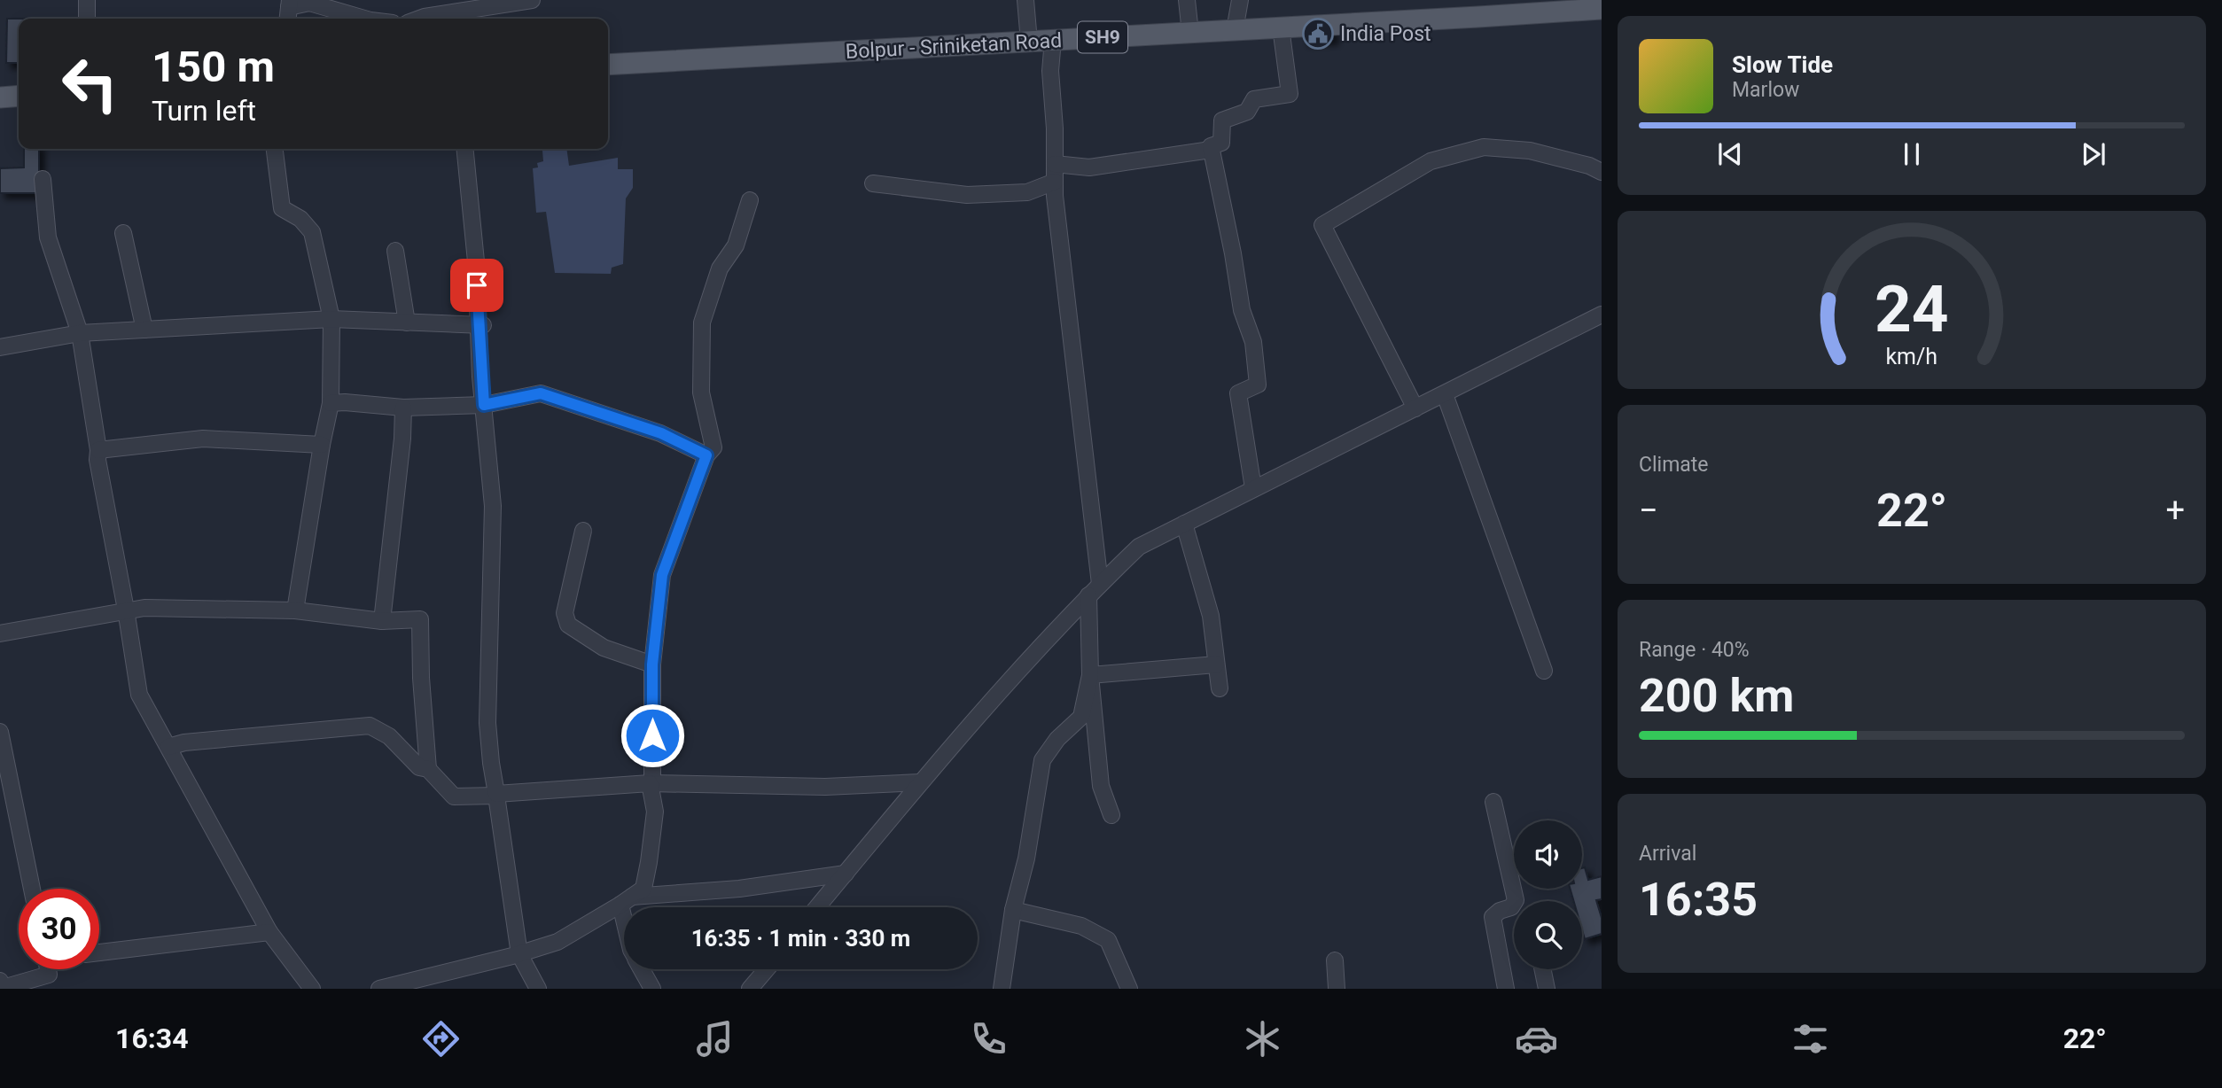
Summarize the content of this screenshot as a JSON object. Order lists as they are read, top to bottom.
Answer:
{
  "streets": {
    "main road": ["SH9", "Bolpur - Sriniketan Road"]
  },
  "places": {
    "public building": ["India Post"]
  },
  "page": {
    "turn": ["150 m", "Turn left"],
    "song": ["Slow Tide", "Marlow"],
    "tile": [
      "Climate",
      ["Range · 40%", "200 km"],
      ["Arrival", "16:35"]
    ],
    "heat": ["−", "22°", "+"],
    "limit": "30",
    "trip": "16:35 · 1 min · 330 m",
    "tabs": ["16:34", "22°"],
    "gauge": ["24", "km/h"]
  }
}
